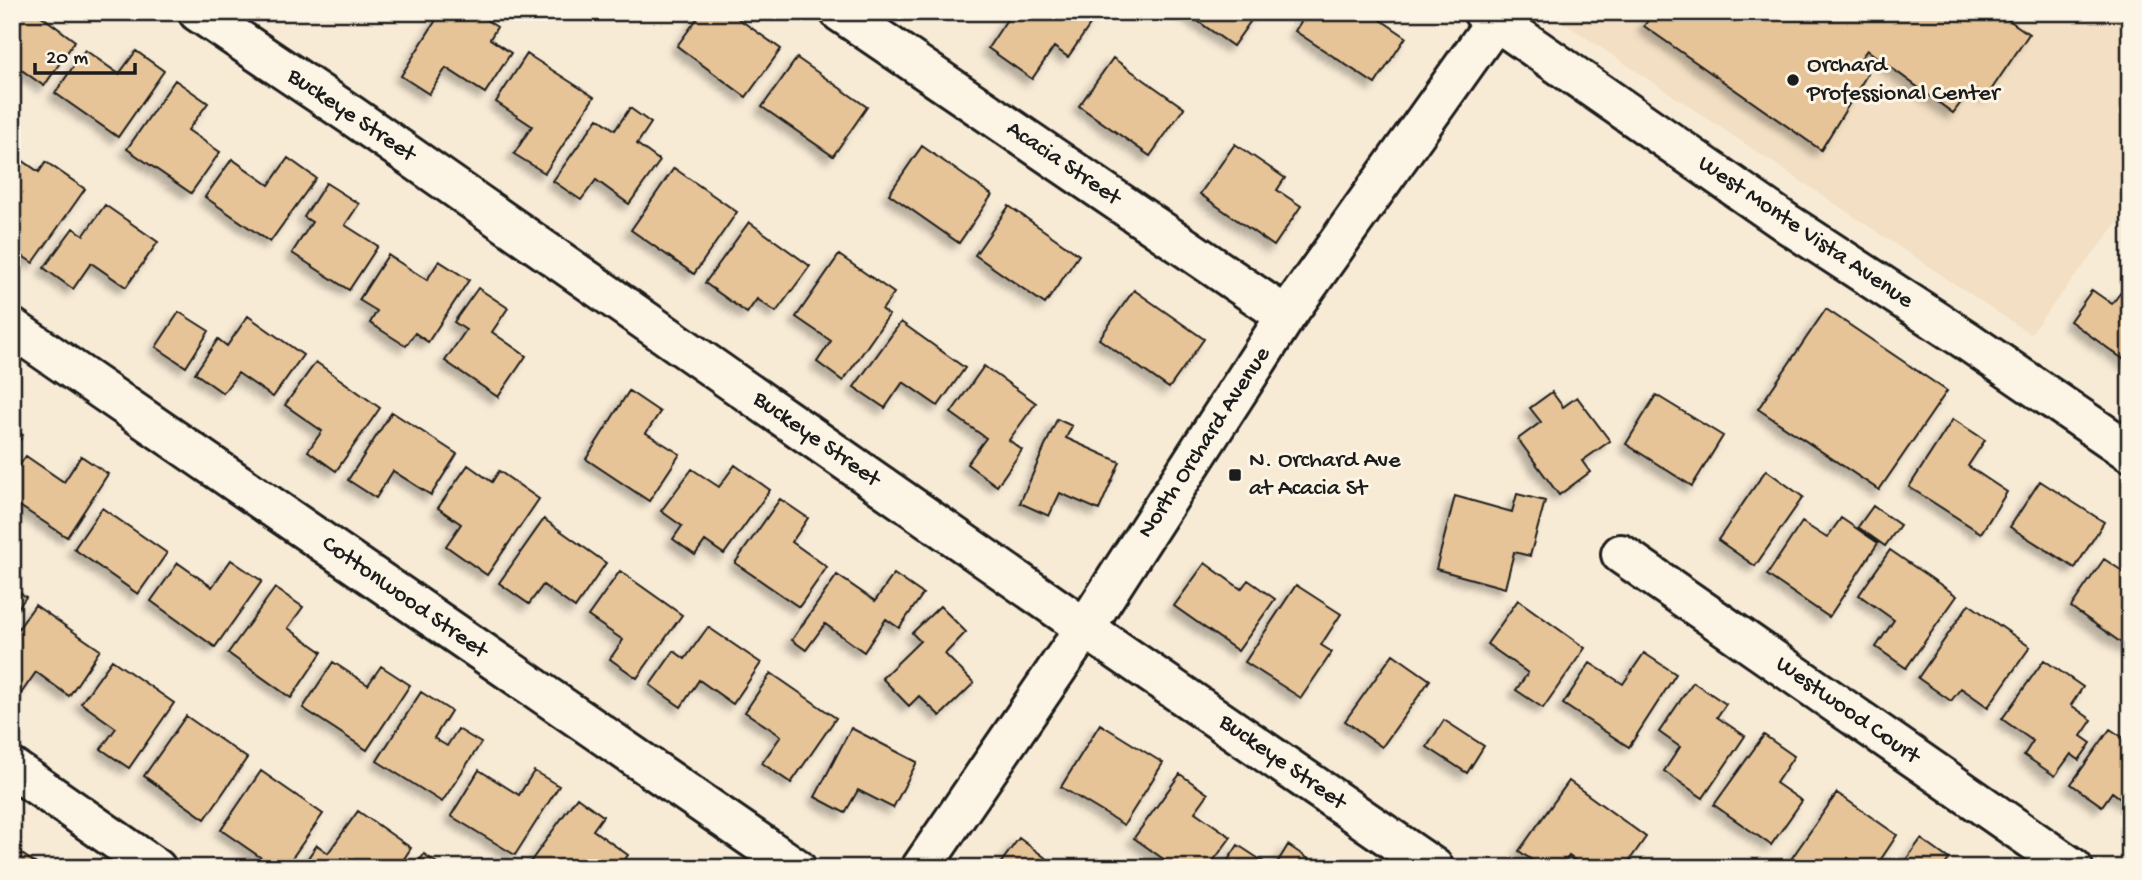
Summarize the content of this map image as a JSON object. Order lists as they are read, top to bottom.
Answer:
{
  "streets": {
    "street": [
      "Buckeye Street",
      "Acacia Street",
      "West Monte Vista Avenue",
      "North Orchard Avenue",
      "Cottonwood Street",
      "Westwood Court"
    ]
  },
  "crossings": [
    ["Buckeye Street", "North Orchard Avenue"],
    ["Acacia Street", "North Orchard Avenue"],
    ["West Monte Vista Avenue", "North Orchard Avenue"]
  ],
  "places": {
    "other": ["Orchard Professional Center"],
    "transit": ["N. Orchard Ave at Acacia St"]
  },
  "scale_bar": "20 m"
}
